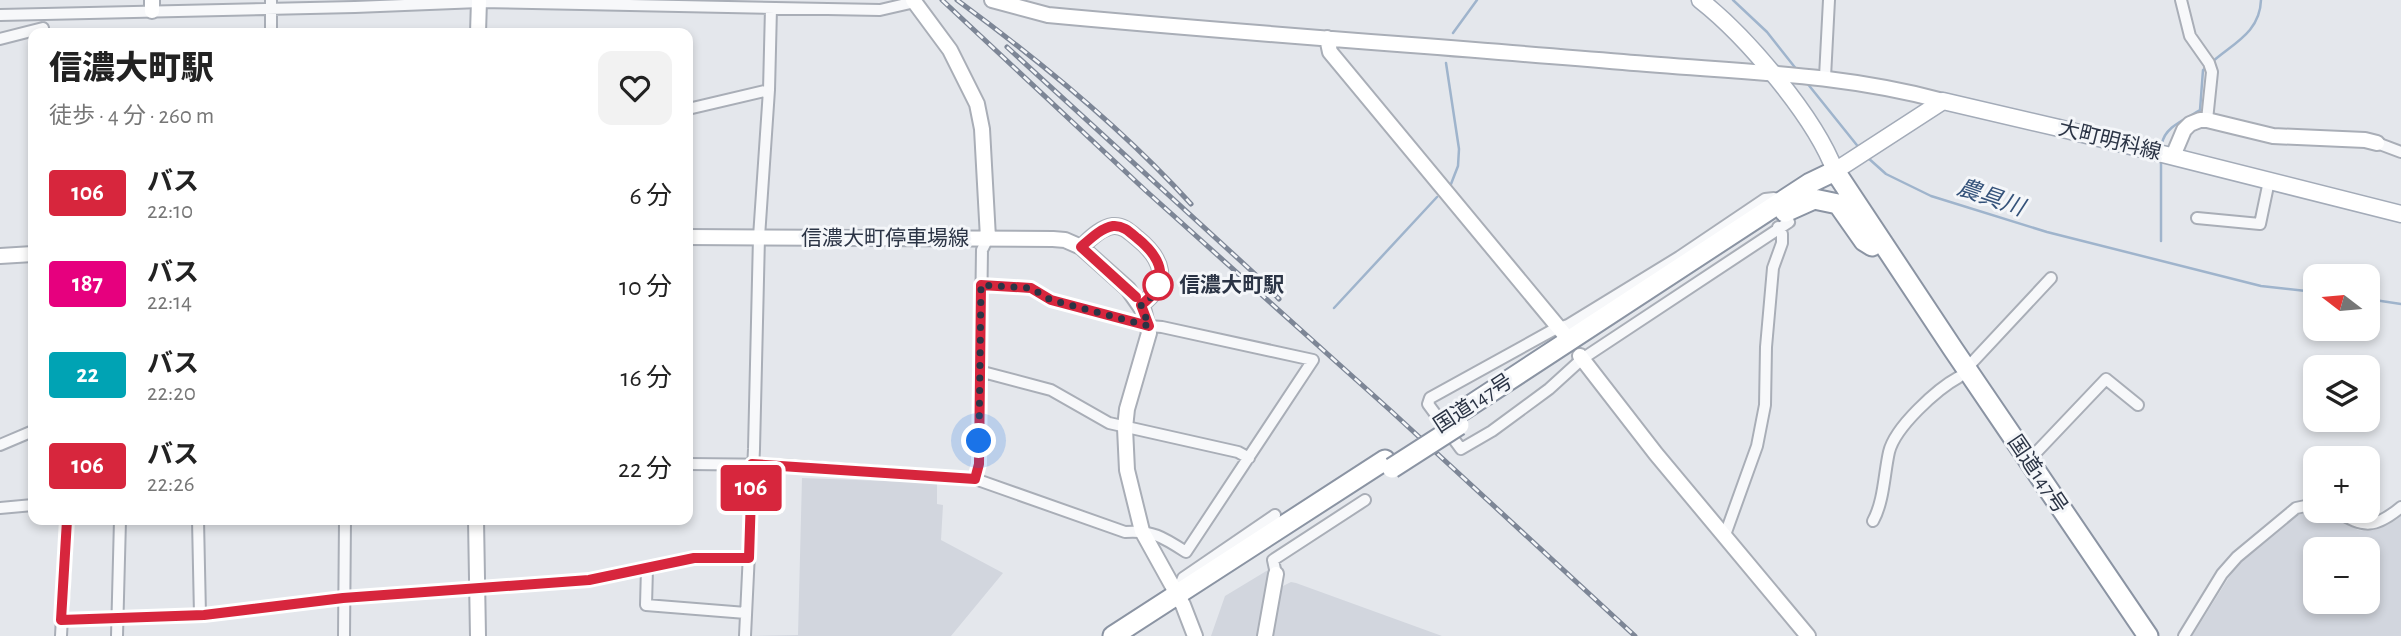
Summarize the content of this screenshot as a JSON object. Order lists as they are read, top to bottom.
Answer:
{
  "streets": {
    "highway": ["国道147号"],
    "main road": ["大町明科線"],
    "street": ["信濃大町停車場線"]
  },
  "water": ["農具川"],
  "places": ["信濃大町駅"],
  "lines": ["bus line 106"],
  "north": "left",
  "page": {
    "on_map": "106",
    "heading": ["信濃大町駅", "徒歩 · 4 分 · 260 m"],
    "list": [
      {
        "mark": "106",
        "name": "バス",
        "note": "22:10",
        "value": "6 分"
      },
      {
        "mark": "187",
        "name": "バス",
        "note": "22:14",
        "value": "10 分"
      },
      {
        "mark": "22",
        "name": "バス",
        "note": "22:20",
        "value": "16 分"
      },
      {
        "mark": "106",
        "name": "バス",
        "note": "22:26",
        "value": "22 分"
      }
    ],
    "map_buttons": ["+", "−"]
  }
}
